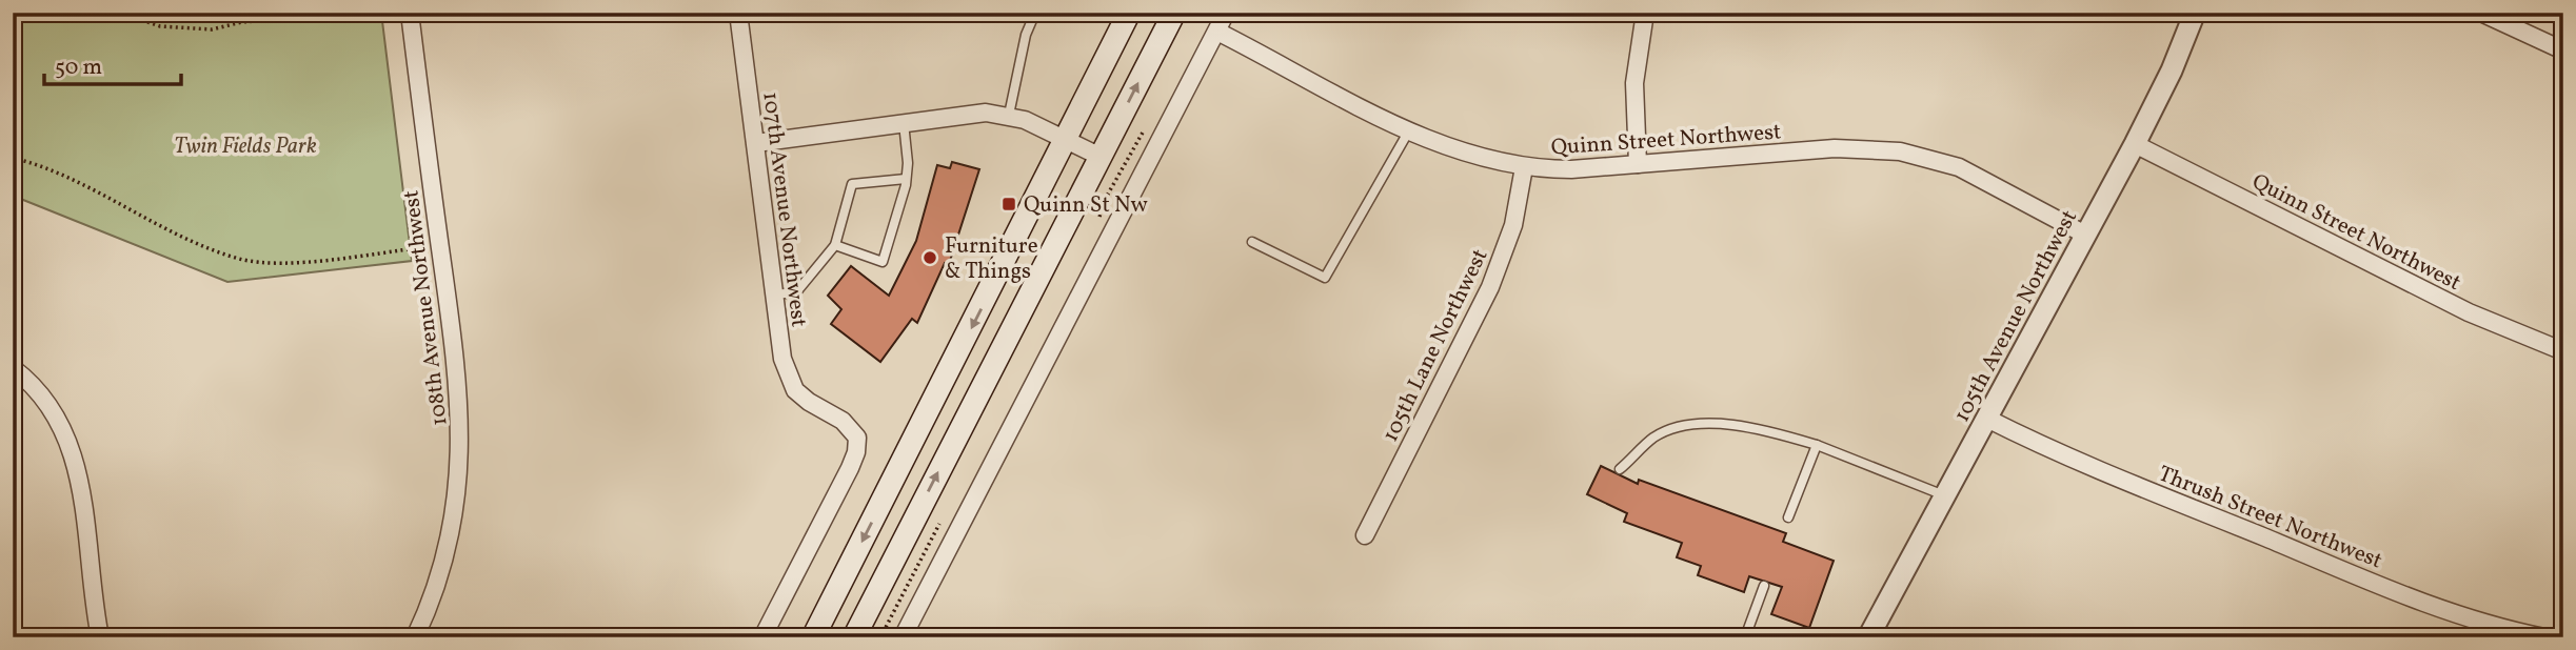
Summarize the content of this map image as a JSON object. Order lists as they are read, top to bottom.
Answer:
{
  "streets": {
    "street": [
      "Quinn Street Northwest",
      "107th Avenue Northwest",
      "108th Avenue Northwest",
      "105th Avenue Northwest",
      "105th Lane Northwest",
      "Thrush Street Northwest"
    ]
  },
  "crossings": [
    ["Quinn Street Northwest", "105th Avenue Northwest"],
    ["Quinn Street Northwest", "105th Lane Northwest"],
    ["105th Avenue Northwest", "Thrush Street Northwest"]
  ],
  "parks": ["Twin Fields Park"],
  "places": {
    "transit": ["Quinn St Nw"],
    "other": ["Furniture & Things"]
  },
  "scale_bar": "50 m"
}
